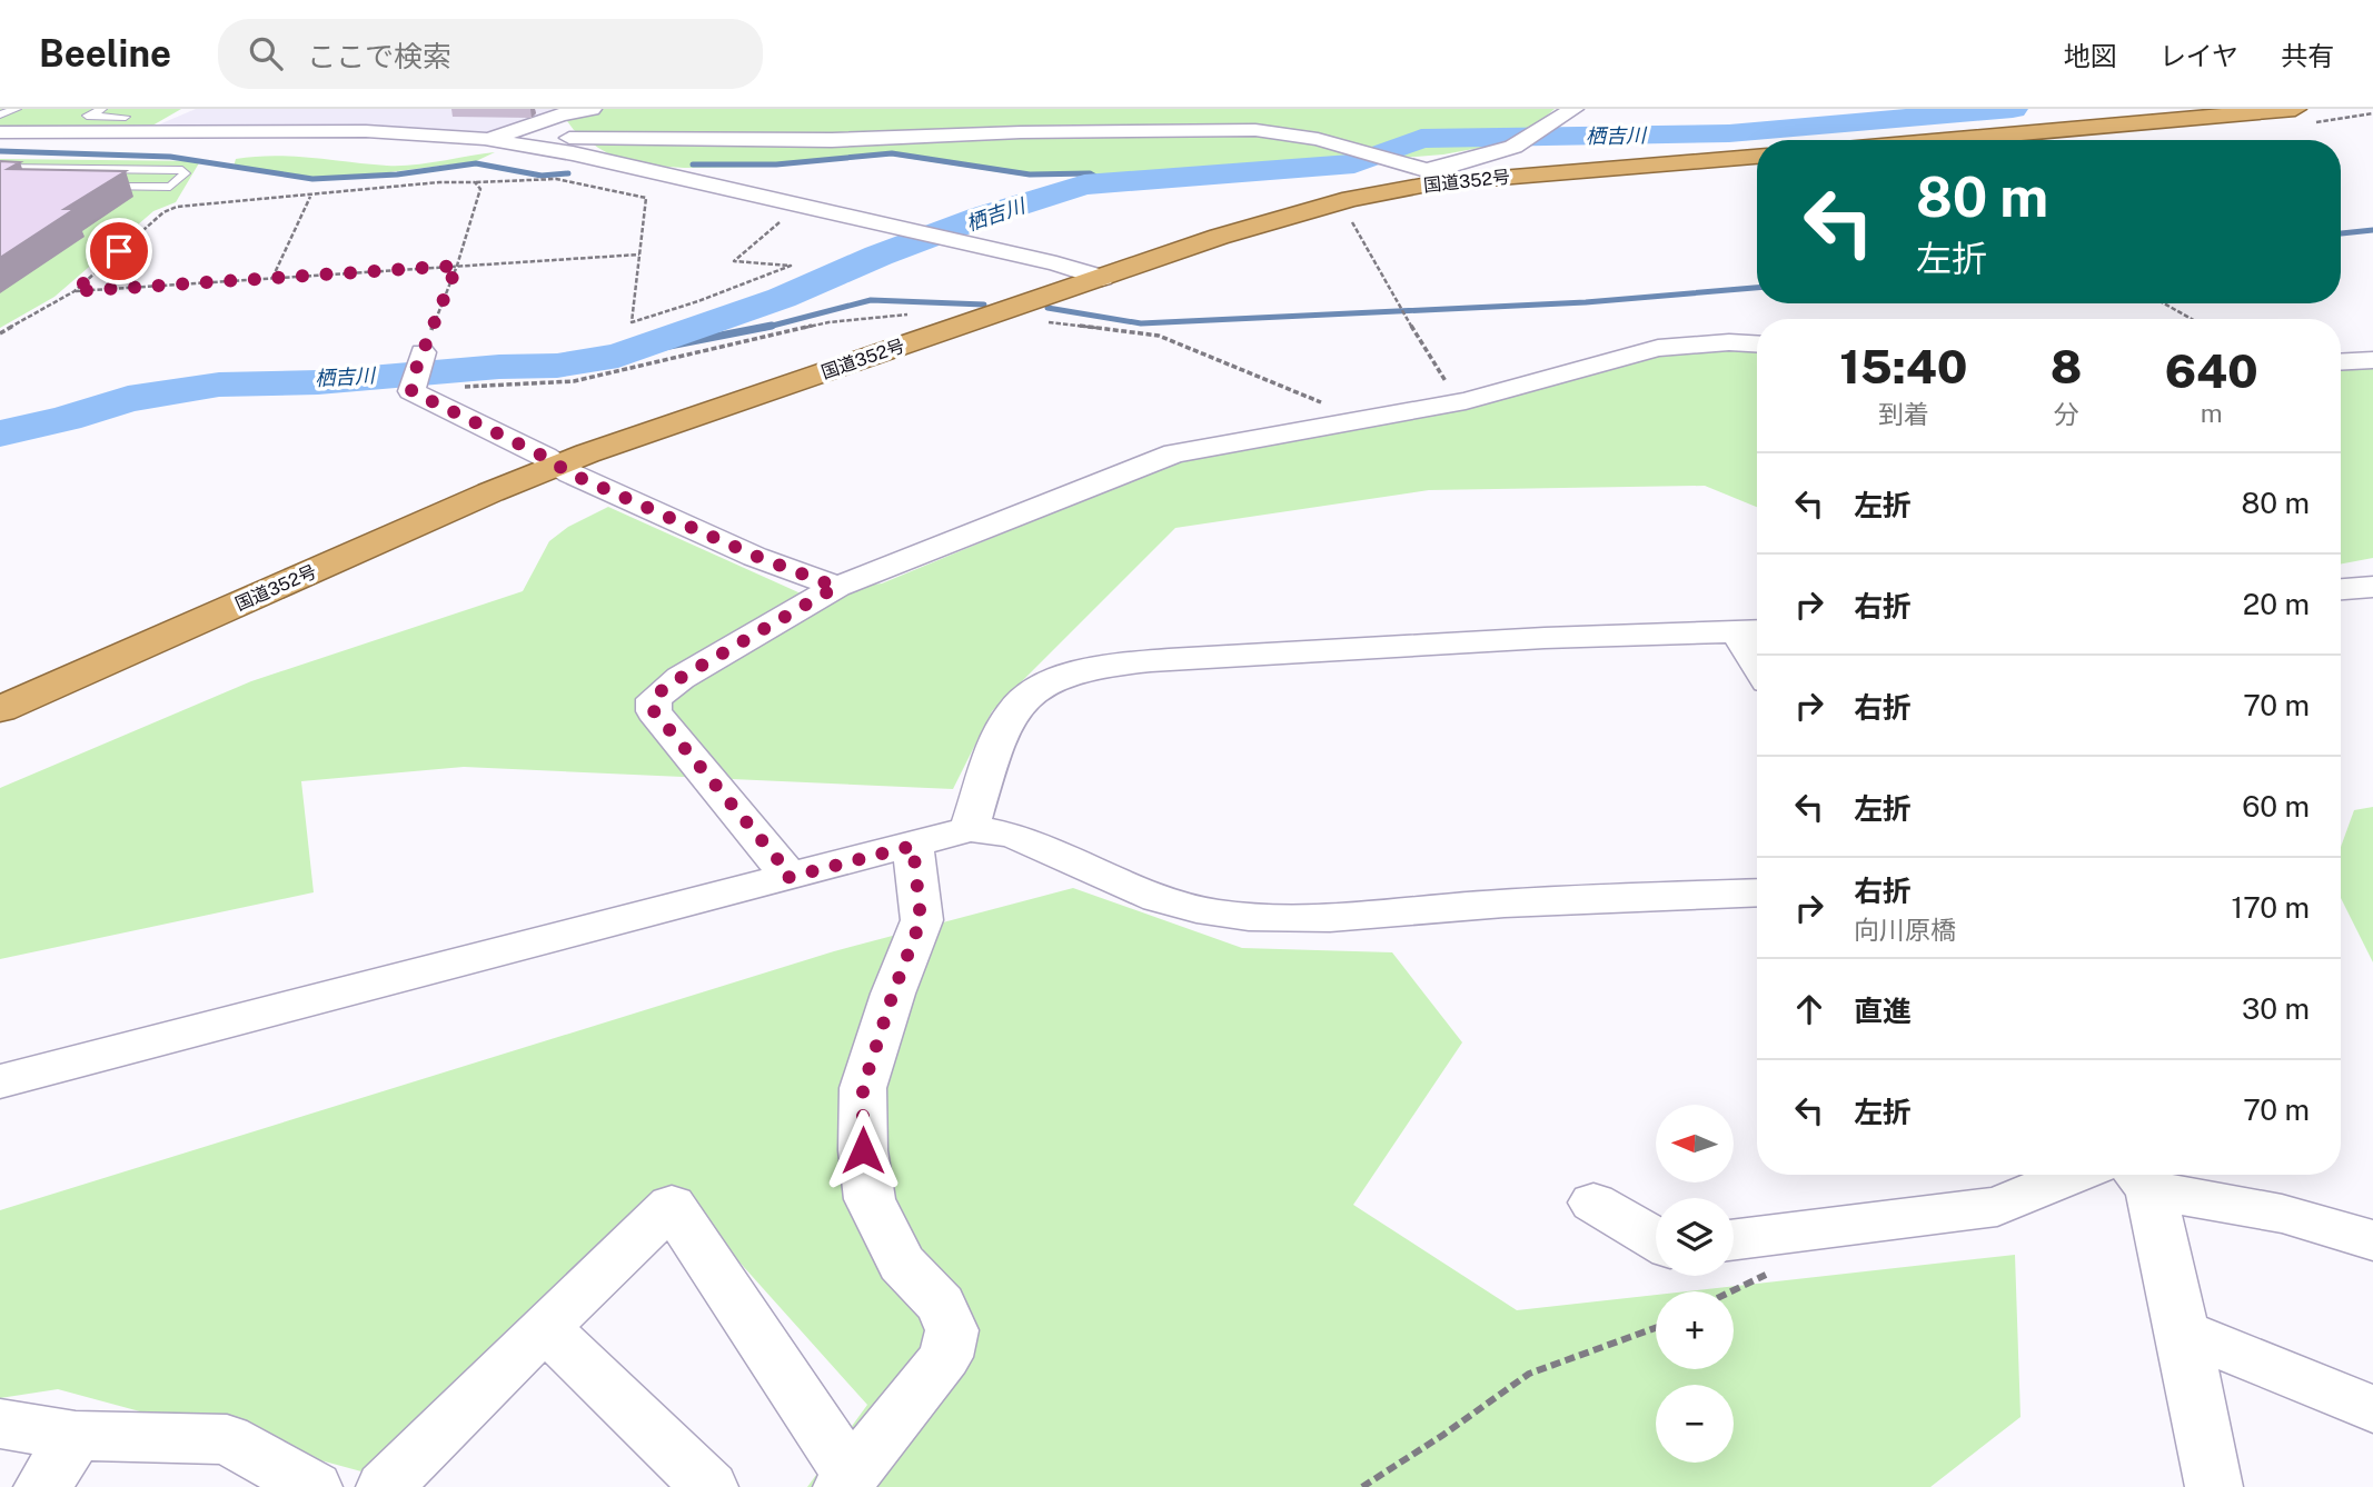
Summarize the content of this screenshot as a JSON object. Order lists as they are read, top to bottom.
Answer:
{
  "streets": {
    "highway": ["国道352号"]
  },
  "water": ["栖吉川"],
  "north": "left",
  "page": {
    "header": "Beeline",
    "search": "ここで検索",
    "nav": ["地図", "レイヤ", "共有"],
    "turn": ["80 m", "左折"],
    "eta": [
      "15:40",
      "到着",
      "8",
      "分",
      "640",
      "m"
    ],
    "list": [
      {
        "name": "左折",
        "value": "80 m"
      },
      {
        "name": "右折",
        "value": "20 m"
      },
      {
        "name": "右折",
        "value": "70 m"
      },
      {
        "name": "左折",
        "value": "60 m"
      },
      {
        "name": "右折",
        "note": "向川原橋",
        "value": "170 m"
      },
      {
        "name": "直進",
        "value": "30 m"
      },
      {
        "name": "左折",
        "value": "70 m"
      }
    ],
    "map_buttons": ["+", "−"]
  }
}
